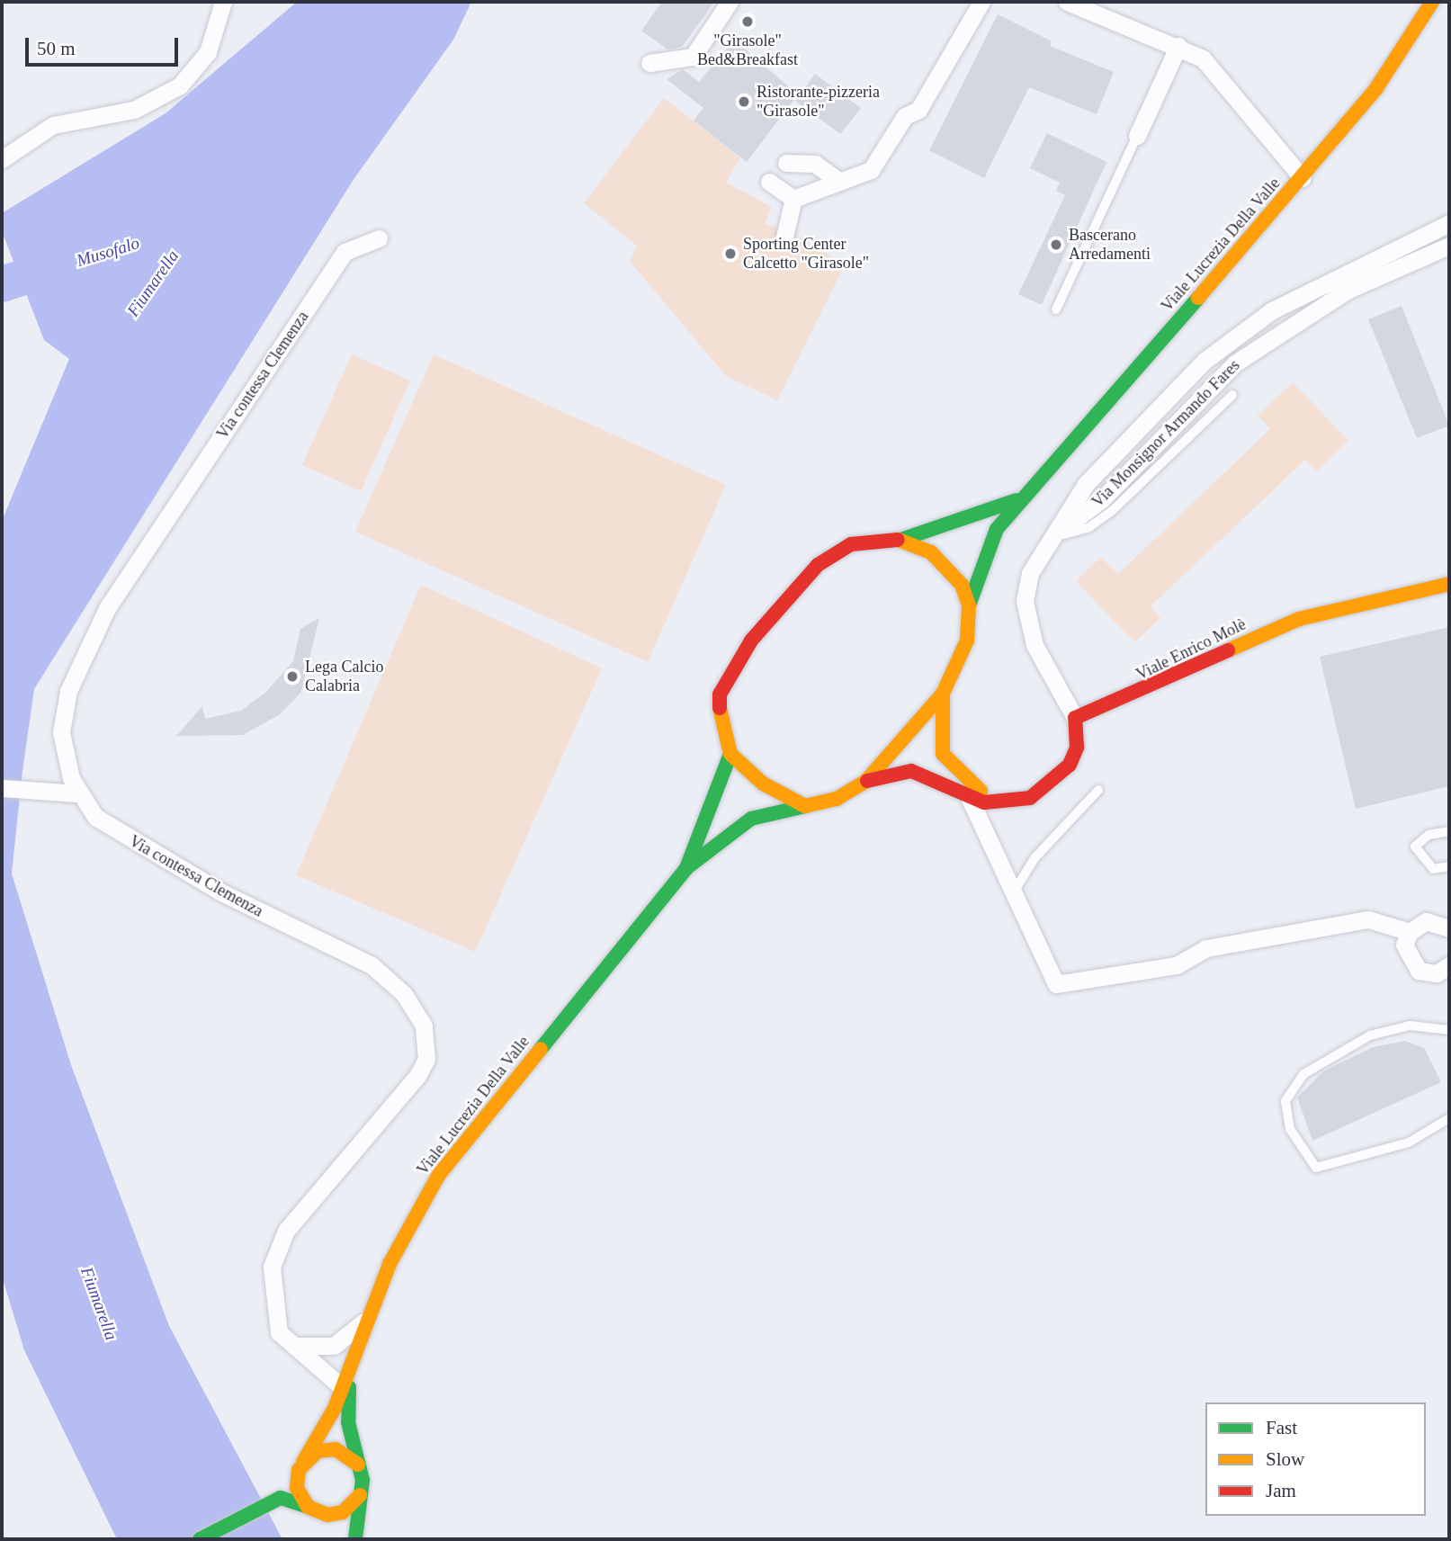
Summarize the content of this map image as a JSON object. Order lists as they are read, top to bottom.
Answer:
{
  "streets": {
    "main road": ["Viale Lucrezia Della Valle", "Viale Enrico Molè"],
    "street": ["Via contessa Clemenza", "Via Monsignor Armando Fares"]
  },
  "crossings": [
    ["Via Monsignor Armando Fares", "Viale Enrico Molè"]
  ],
  "water": ["Musofalo", "Fiumarella"],
  "places": [
    "\"Girasole\" Bed&Breakfast",
    "Ristorante-pizzeria \"Girasole\"",
    "Bascerano Arredamenti",
    "Sporting Center Calcetto \"Girasole\"",
    "Lega Calcio Calabria"
  ],
  "legend": ["Fast", "Slow", "Jam"],
  "scale_bar": "50 m"
}
